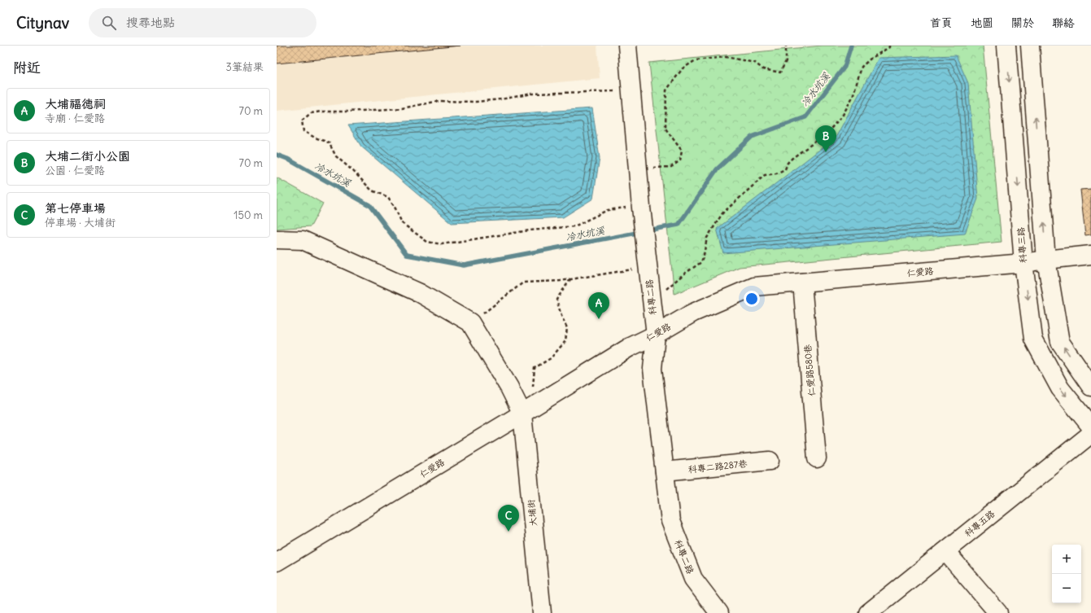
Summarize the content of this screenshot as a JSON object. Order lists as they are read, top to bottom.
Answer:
{
  "streets": {
    "street": [
      "科專三路",
      "仁愛路",
      "科專二路",
      "仁愛路580巷",
      "科專二路287巷",
      "大埔街",
      "科專五路"
    ]
  },
  "crossings": [
    ["科專三路", "仁愛路"],
    ["仁愛路", "科專二路"],
    ["仁愛路", "仁愛路580巷"],
    ["仁愛路", "大埔街"],
    ["科專二路", "科專二路287巷"]
  ],
  "water": ["冷水坑溪"],
  "page": {
    "header": "Citynav",
    "search": "搜尋地點",
    "nav": [
      "首頁",
      "地圖",
      "關於",
      "聯絡"
    ],
    "heading": ["附近", "3筆結果"],
    "list": [
      {
        "mark": "A",
        "name": "大埔福德祠",
        "note": "寺廟 · 仁愛路",
        "value": "70 m"
      },
      {
        "mark": "B",
        "name": "大埔二街小公園",
        "note": "公園 · 仁愛路",
        "value": "70 m"
      },
      {
        "mark": "C",
        "name": "第七停車場",
        "note": "停車場 · 大埔街",
        "value": "150 m"
      }
    ],
    "pins": ["B", "A", "C"],
    "map_buttons": ["+", "−"]
  }
}
